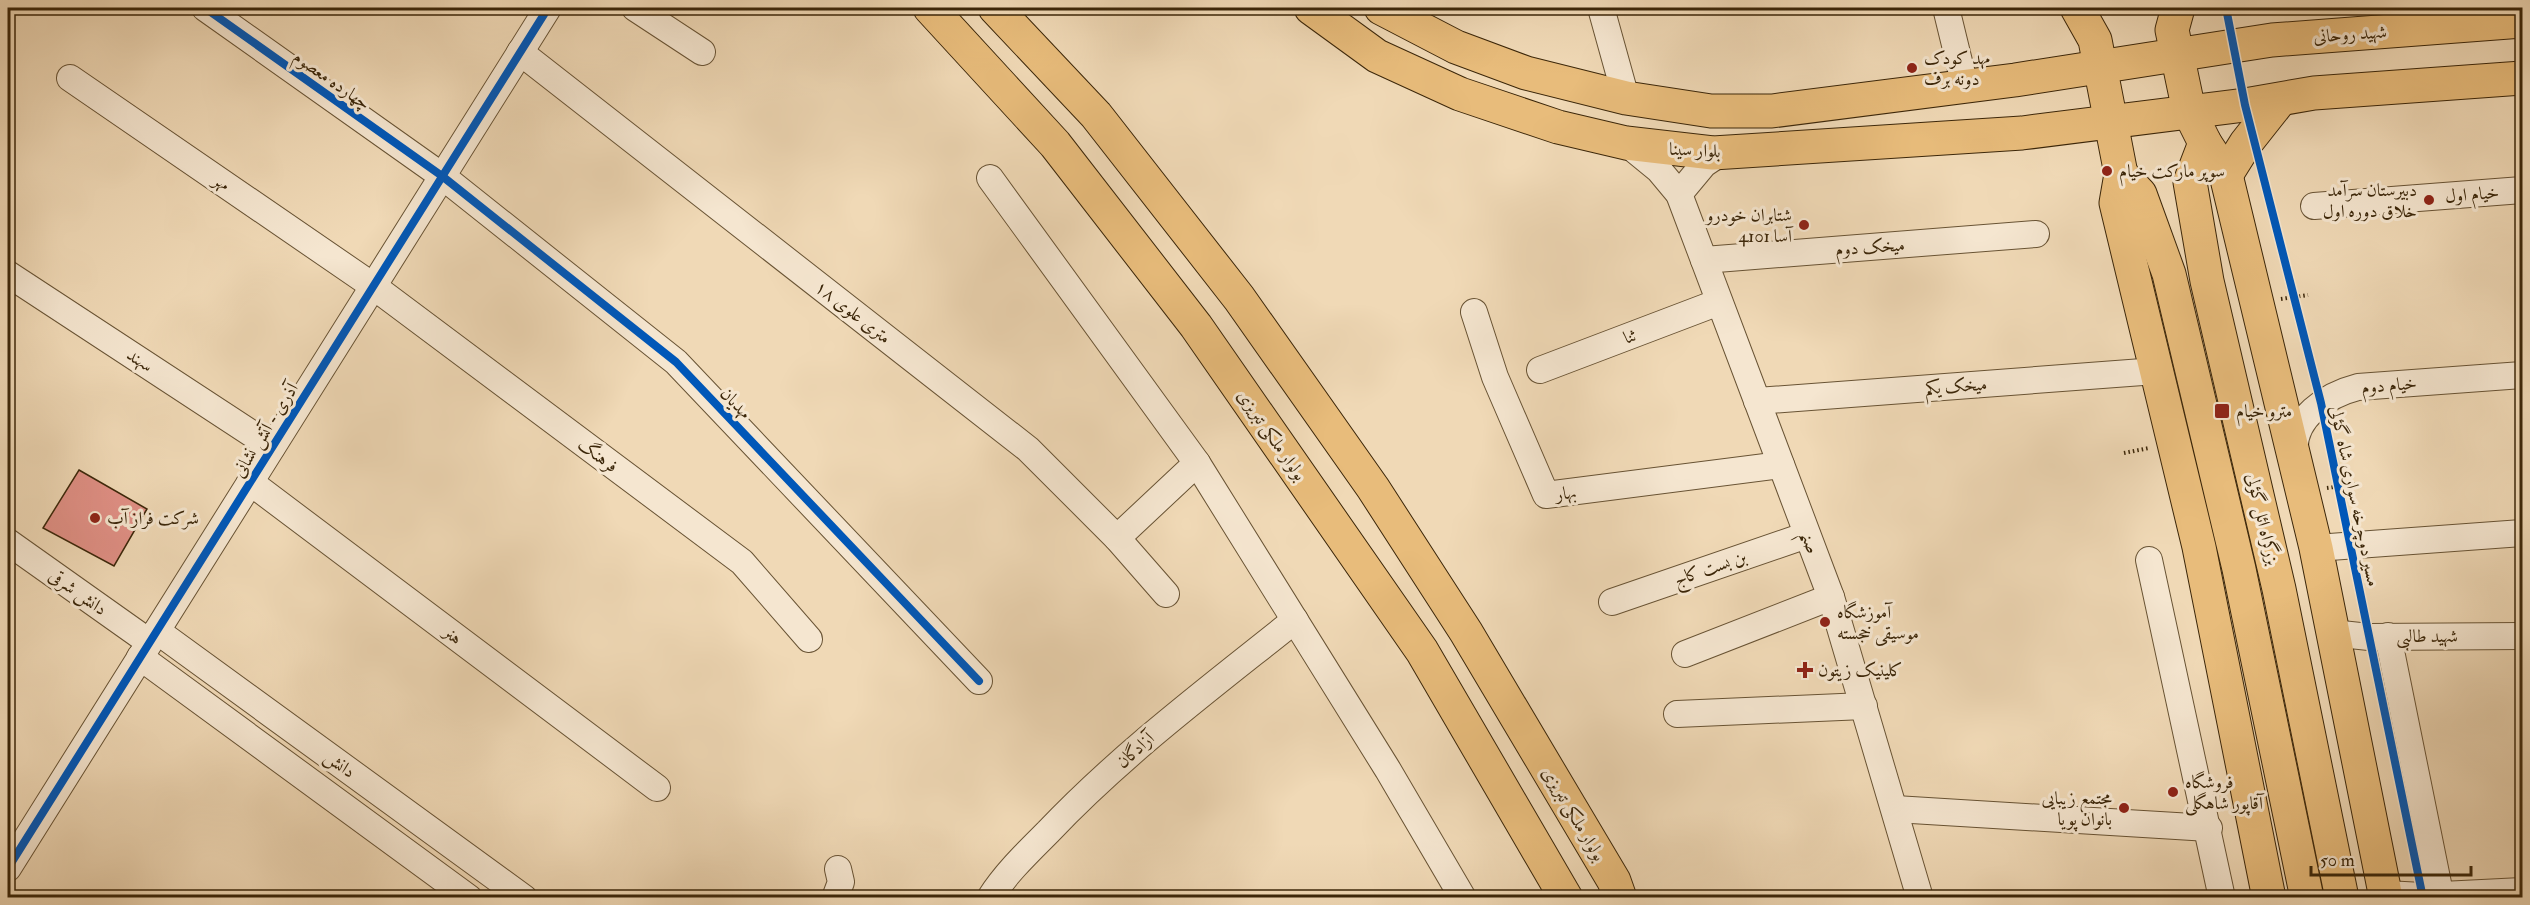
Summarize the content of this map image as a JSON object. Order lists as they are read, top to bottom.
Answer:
{
  "streets": {
    "main road": [
      "شهید روحانی",
      "بلوار سینا",
      "بولوار ملکی تبریزی",
      "بزرگراه ائل گؤلی"
    ],
    "street": [
      "چهارده معصوم",
      "مهر",
      "خیام اول",
      "میخک دوم",
      "۱۸ متری علوی",
      "ثنا",
      "سهند",
      "خیام دوم",
      "میخک یکم",
      "مهدیان",
      "آذرى - آتش نشانى",
      "فرهنگ",
      "بهار",
      "صنم",
      "بن بست کاج",
      "دانش شرقی",
      "هنر",
      "شهید طالبی",
      "آزادگان",
      "دانش"
    ],
    "cycle path": ["مسیر دوچرخه سواری شاه گؤلی"]
  },
  "crossings": [
    ["چهارده معصوم", "مهدیان"],
    ["چهارده معصوم", "آذرى - آتش نشانى"],
    ["بلوار سینا", "صنم"],
    ["مهر", "آذرى - آتش نشانى"],
    ["مهر", "فرهنگ"],
    ["میخک دوم", "صنم"],
    ["۱۸ متری علوی", "آذرى - آتش نشانى"],
    ["ثنا", "صنم"],
    ["سهند", "آذرى - آتش نشانى"],
    ["میخک یکم", "صنم"],
    ["مهدیان", "آذرى - آتش نشانى"],
    ["آذرى - آتش نشانى", "فرهنگ"],
    ["آذرى - آتش نشانى", "دانش شرقی"],
    ["آذرى - آتش نشانى", "هنر"],
    ["آذرى - آتش نشانى", "دانش"],
    ["بهار", "صنم"],
    ["صنم", "بن بست کاج"],
    ["دانش شرقی", "دانش"]
  ],
  "places": {
    "other": [
      "مهد کودک دونه برف",
      "سوپر مارکت خیام",
      "دبیرستان سرآمد خلاق دوره اول",
      "شتابران خودرو 4101 آسا",
      "شرکت فراز آب",
      "آموزشگاه موسیقی خجسته",
      "فروشگاه آقاپور شاهگلی",
      "مجتمع زیبایی بانوان پویا"
    ],
    "transit": ["مترو خیام"],
    "health": ["کلینیک زیتون"]
  },
  "scale_bar": "50 m"
}
